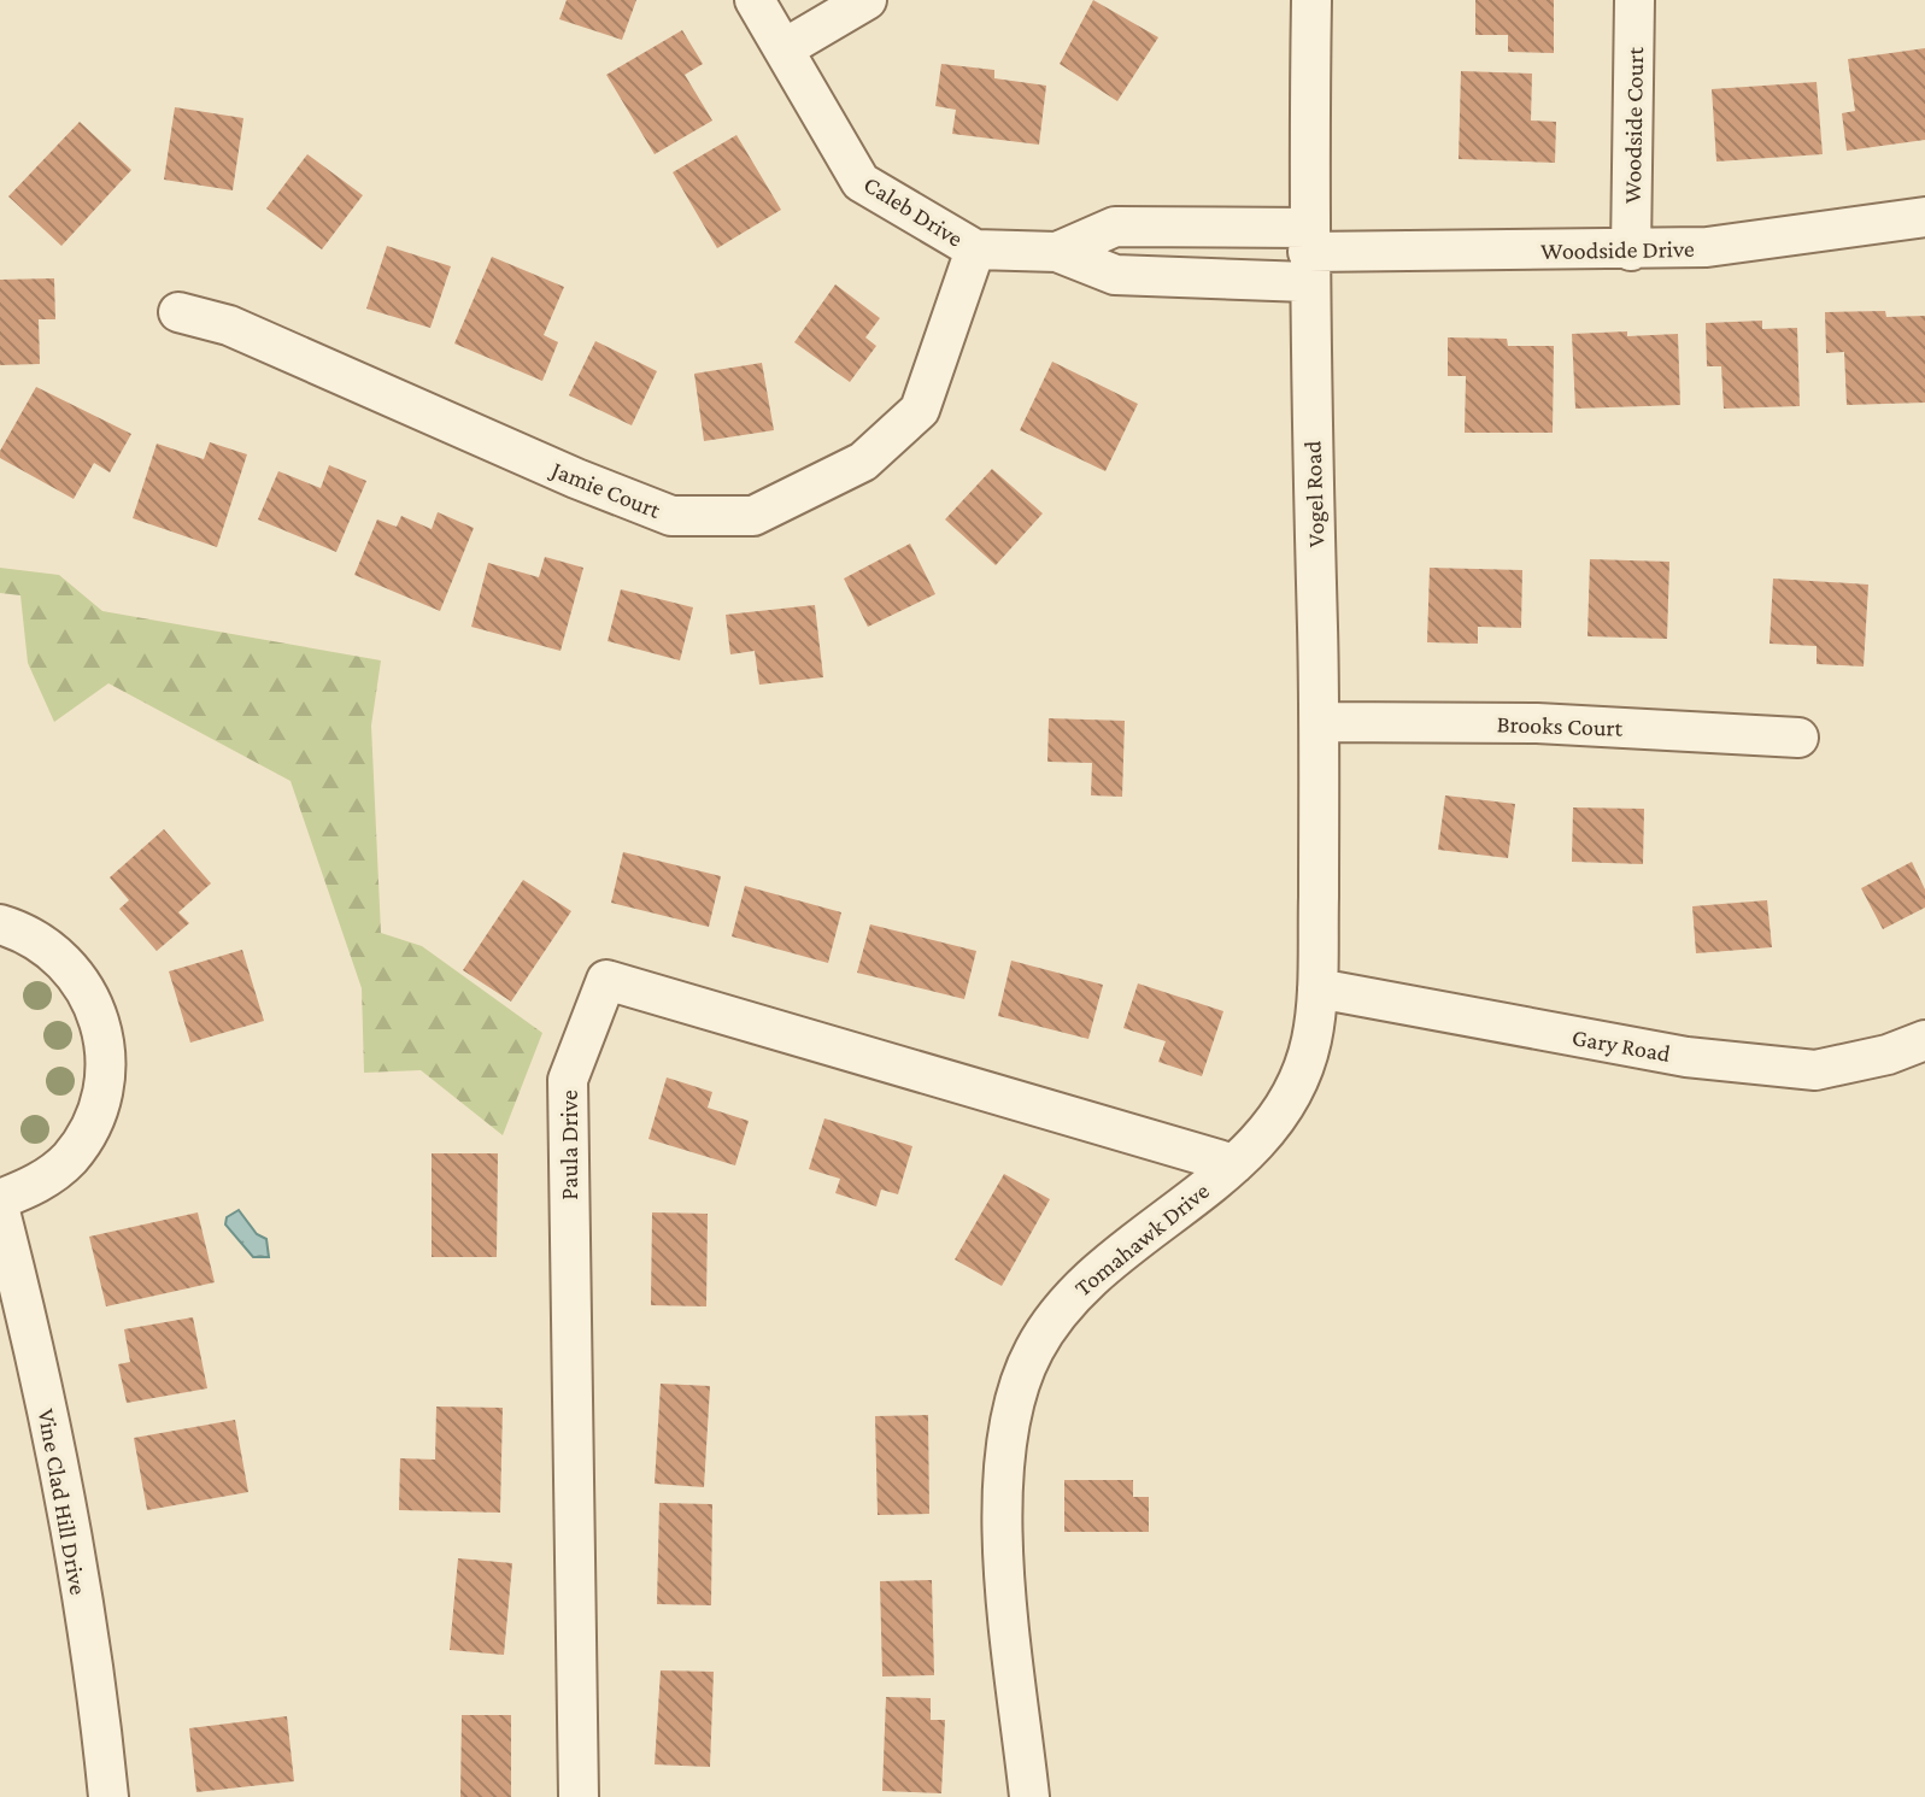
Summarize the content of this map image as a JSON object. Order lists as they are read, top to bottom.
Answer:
{
  "streets": {
    "street": [
      "Woodside Court",
      "Caleb Drive",
      "Woodside Drive",
      "Jamie Court",
      "Vogel Road",
      "Brooks Court",
      "Gary Road",
      "Paula Drive",
      "Tomahawk Drive",
      "Vine Clad Hill Drive"
    ]
  },
  "crossings": [
    ["Woodside Court", "Woodside Drive"],
    ["Caleb Drive", "Woodside Drive"],
    ["Caleb Drive", "Jamie Court"],
    ["Caleb Drive", "Vogel Road"],
    ["Woodside Drive", "Vogel Road"],
    ["Vogel Road", "Brooks Court"],
    ["Vogel Road", "Gary Road"],
    ["Vogel Road", "Tomahawk Drive"],
    ["Gary Road", "Tomahawk Drive"],
    ["Paula Drive", "Tomahawk Drive"]
  ]
}
